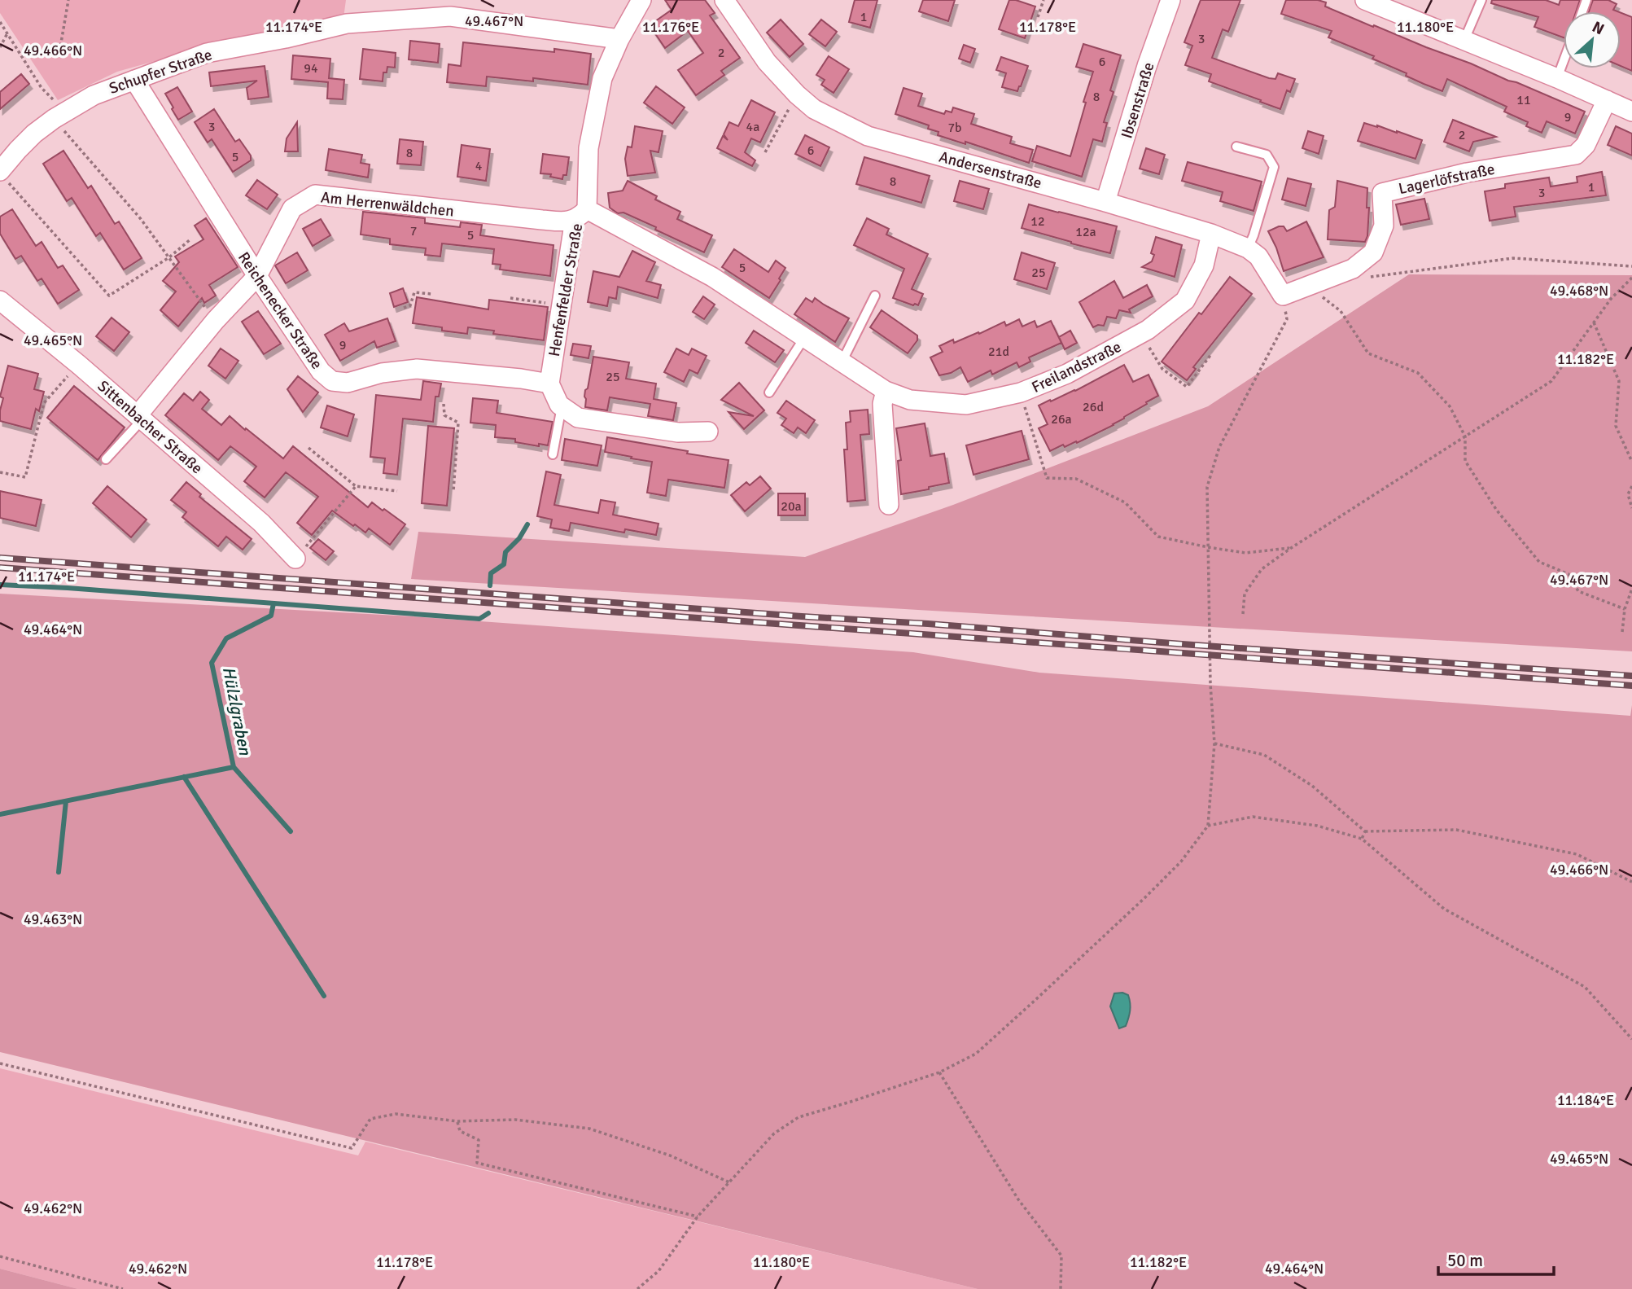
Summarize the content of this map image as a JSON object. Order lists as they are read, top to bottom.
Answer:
{
  "streets": {
    "street": [
      "Schupfer Straße",
      "Ibsenstraße",
      "Andersenstraße",
      "Lagerlöfstraße",
      "Am Herrenwäldchen",
      "Henfenfelder Straße",
      "Reichenecker Straße",
      "Freilandstraße",
      "Sittenbacher Straße"
    ]
  },
  "crossings": [
    ["Schupfer Straße", "Henfenfelder Straße"],
    ["Schupfer Straße", "Reichenecker Straße"],
    ["Ibsenstraße", "Andersenstraße"],
    ["Andersenstraße", "Lagerlöfstraße"],
    ["Andersenstraße", "Freilandstraße"],
    ["Am Herrenwäldchen", "Henfenfelder Straße"],
    ["Am Herrenwäldchen", "Reichenecker Straße"],
    ["Am Herrenwäldchen", "Freilandstraße"],
    ["Am Herrenwäldchen", "Sittenbacher Straße"],
    ["Henfenfelder Straße", "Reichenecker Straße"],
    ["Henfenfelder Straße", "Freilandstraße"]
  ],
  "water": ["Hülzlgraben"],
  "house_numbers": [
    "1",
    "3",
    "2",
    "6",
    "94",
    "8",
    "11",
    "9",
    "3",
    "4a",
    "7b",
    "2",
    "6",
    "8",
    "5",
    "4",
    "8",
    "1",
    "3",
    "12",
    "7",
    "12a",
    "5",
    "5",
    "25",
    "9",
    "21d",
    "25",
    "26d",
    "26a",
    "20a"
  ],
  "scale_bar": "50 m",
  "north": "top right",
  "coordinates": [
    "49.467°N",
    "11.174°E",
    "11.176°E",
    "11.178°E",
    "11.180°E",
    "49.466°N",
    "49.468°N",
    "49.465°N",
    "11.182°E",
    "49.464°N",
    "49.463°N",
    "11.184°E",
    "49.462°N"
  ]
}
